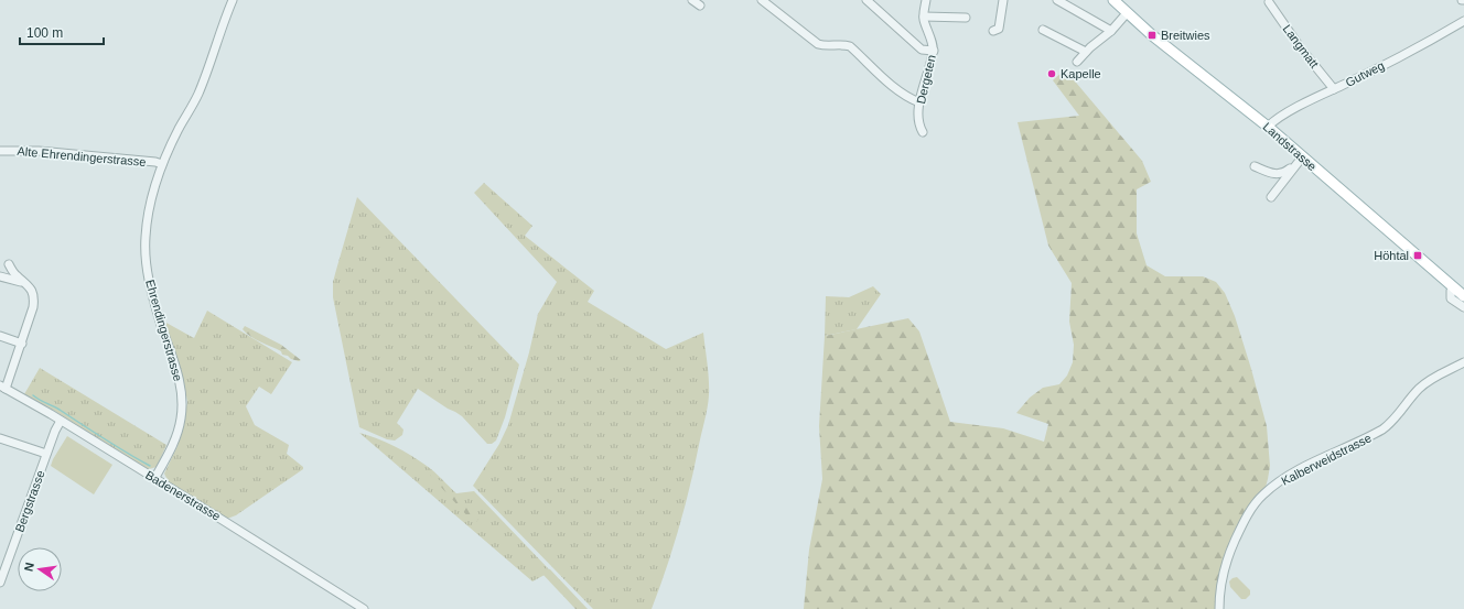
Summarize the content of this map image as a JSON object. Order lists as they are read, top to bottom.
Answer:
{
  "streets": {
    "main road": ["Landstrasse"],
    "street": [
      "Langmatt",
      "Gutweg",
      "Dergeten",
      "Alte Ehrendingerstrasse",
      "Ehrendingerstrasse",
      "Kalberweidstrasse",
      "Badenerstrasse",
      "Bergstrasse"
    ]
  },
  "crossings": [
    ["Langmatt", "Gutweg"],
    ["Gutweg", "Landstrasse"],
    ["Alte Ehrendingerstrasse", "Ehrendingerstrasse"],
    ["Ehrendingerstrasse", "Badenerstrasse"],
    ["Badenerstrasse", "Bergstrasse"]
  ],
  "places": {
    "transit": ["Breitwies", "Höhtal"],
    "other": ["Kapelle"]
  },
  "scale_bar": "100 m",
  "north": "left"
}
